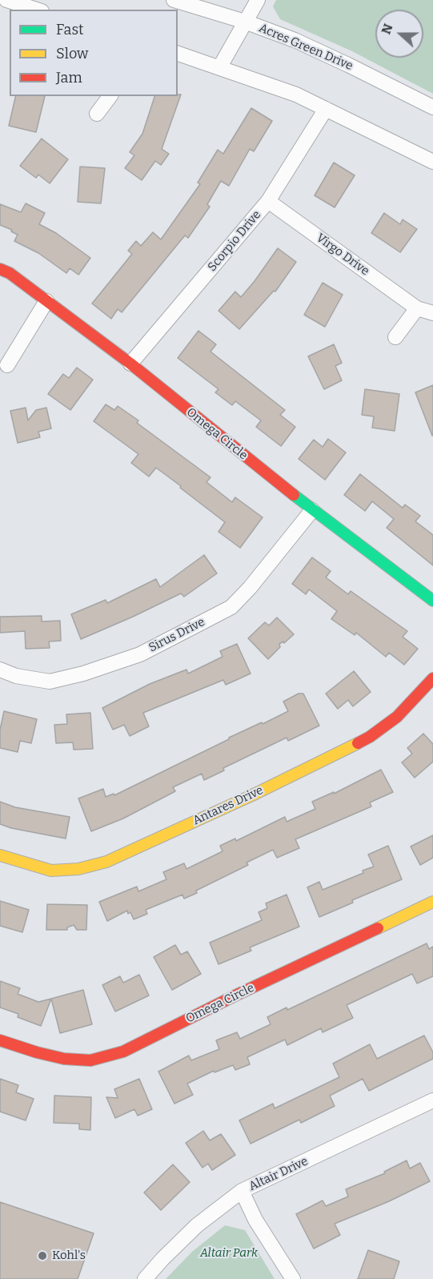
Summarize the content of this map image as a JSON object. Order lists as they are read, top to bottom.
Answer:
{
  "streets": {
    "street": [
      "Acres Green Drive",
      "Scorpio Drive",
      "Virgo Drive",
      "Omega Circle",
      "Sirus Drive",
      "Antares Drive",
      "Altair Drive"
    ]
  },
  "crossings": [
    ["Scorpio Drive", "Virgo Drive"],
    ["Scorpio Drive", "Omega Circle"],
    ["Omega Circle", "Sirus Drive"]
  ],
  "parks": ["Altair Park"],
  "places": ["Kohl's"],
  "legend": ["Fast", "Slow", "Jam"],
  "north": "left"
}
